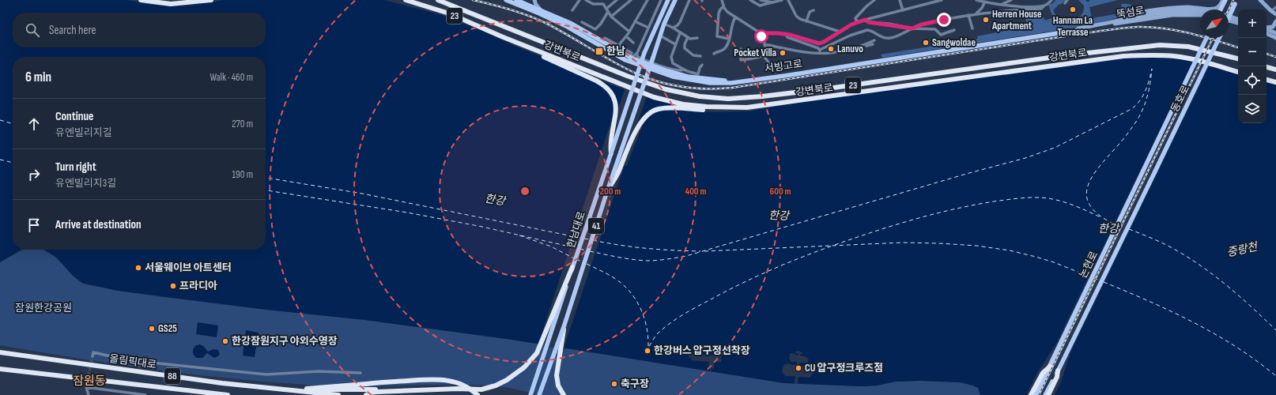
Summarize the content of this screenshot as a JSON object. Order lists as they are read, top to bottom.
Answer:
{
  "streets": {
    "highway": [
      "23",
      "강변북로",
      "올림픽대로",
      "88"
    ],
    "main road": [
      "뚝섬로",
      "서빙고로",
      "동호로",
      "41",
      "한남대로",
      "논현로"
    ]
  },
  "crossings": [
    ["뚝섬로", "서빙고로"],
    ["동호로", "논현로"]
  ],
  "districts": ["잠원동"],
  "water": ["한강", "중랑천"],
  "parks": ["잠원한강공원"],
  "places": {
    "other": [
      "Hannam La Terrasse",
      "Herren House Apartment",
      "Sangwoldae",
      "Lanuvo",
      "Pocket Villa",
      "서울웨이브 아트센터",
      "프라디아",
      "GS25",
      "한강잠원지구 야외수영장",
      "한강버스 압구정선착장",
      "CU 압구정크루즈점",
      "축구장"
    ],
    "transit": ["한남"]
  },
  "north": "top right",
  "page": {
    "map_buttons": ["+", "−"],
    "search": "Search here",
    "heading": ["6 min", "Walk · 460 m"],
    "list": [
      ["Continue", "유엔빌리지길", "270 m"],
      ["Turn right", "유엔빌리지3길", "190 m"],
      "Arrive at destination"
    ]
  },
  "rings": ["200 m", "400 m", "600 m"]
}
